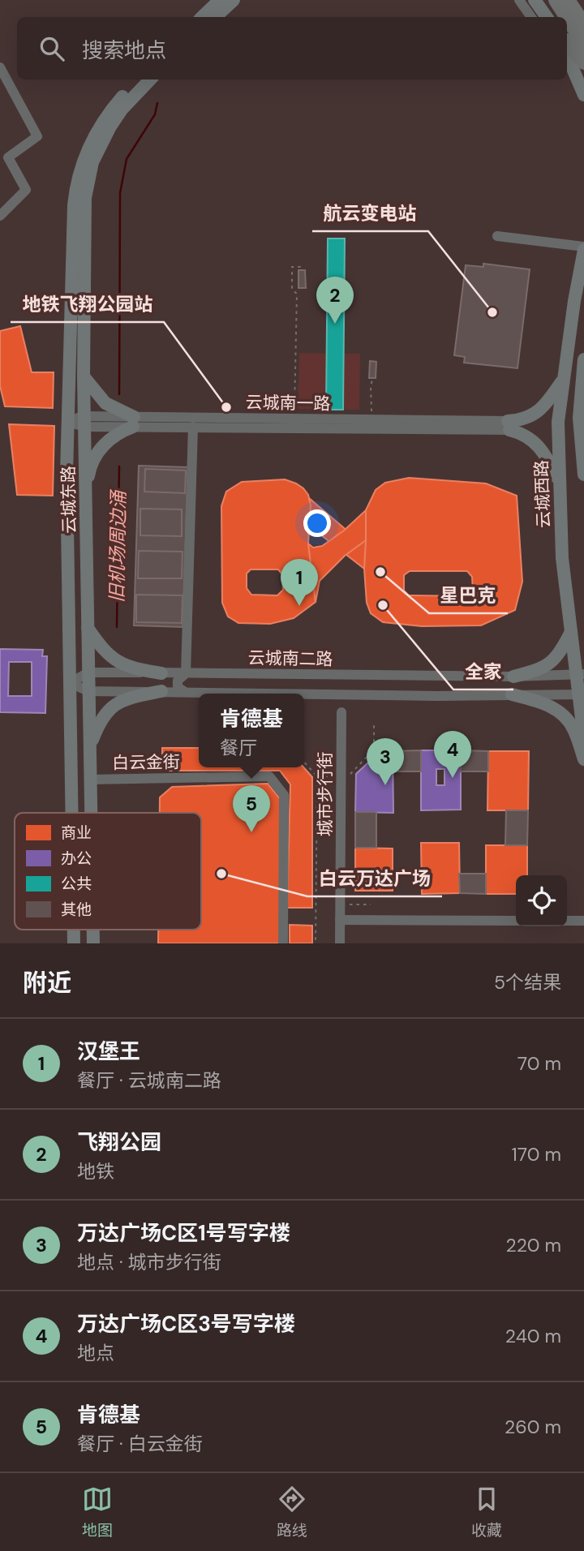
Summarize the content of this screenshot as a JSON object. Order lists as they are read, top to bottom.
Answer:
{
  "streets": {
    "main road": ["云城西路", "云城东路"],
    "street": [
      "云城南一路",
      "云城南二路",
      "白云金街",
      "城市步行街"
    ]
  },
  "crossings": [
    ["云城南一路", "云城东路"],
    ["云城西路", "云城南二路"],
    ["云城东路", "云城南二路"],
    ["云城东路", "白云金街"]
  ],
  "water": ["旧机场周边涌"],
  "places": [
    "航云变电站",
    "地铁飞翔公园站",
    "星巴克",
    "全家",
    "白云万达广场"
  ],
  "legend": [
    "商业",
    "办公",
    "公共",
    "其他"
  ],
  "page": {
    "search": "搜索地点",
    "pins": [
      "2",
      "1",
      "4",
      "3",
      "5"
    ],
    "popup": ["肯德基", "餐厅"],
    "heading": ["附近", "5个结果"],
    "list": [
      {
        "mark": "1",
        "name": "汉堡王",
        "note": "餐厅 · 云城南二路",
        "value": "70 m"
      },
      {
        "mark": "2",
        "name": "飞翔公园",
        "note": "地铁",
        "value": "170 m"
      },
      {
        "mark": "3",
        "name": "万达广场C区1号写字楼",
        "note": "地点 · 城市步行街",
        "value": "220 m"
      },
      {
        "mark": "4",
        "name": "万达广场C区3号写字楼",
        "note": "地点",
        "value": "240 m"
      },
      {
        "mark": "5",
        "name": "肯德基",
        "note": "餐厅 · 白云金街",
        "value": "260 m"
      }
    ],
    "nav": ["地图", "路线", "收藏"]
  }
}
